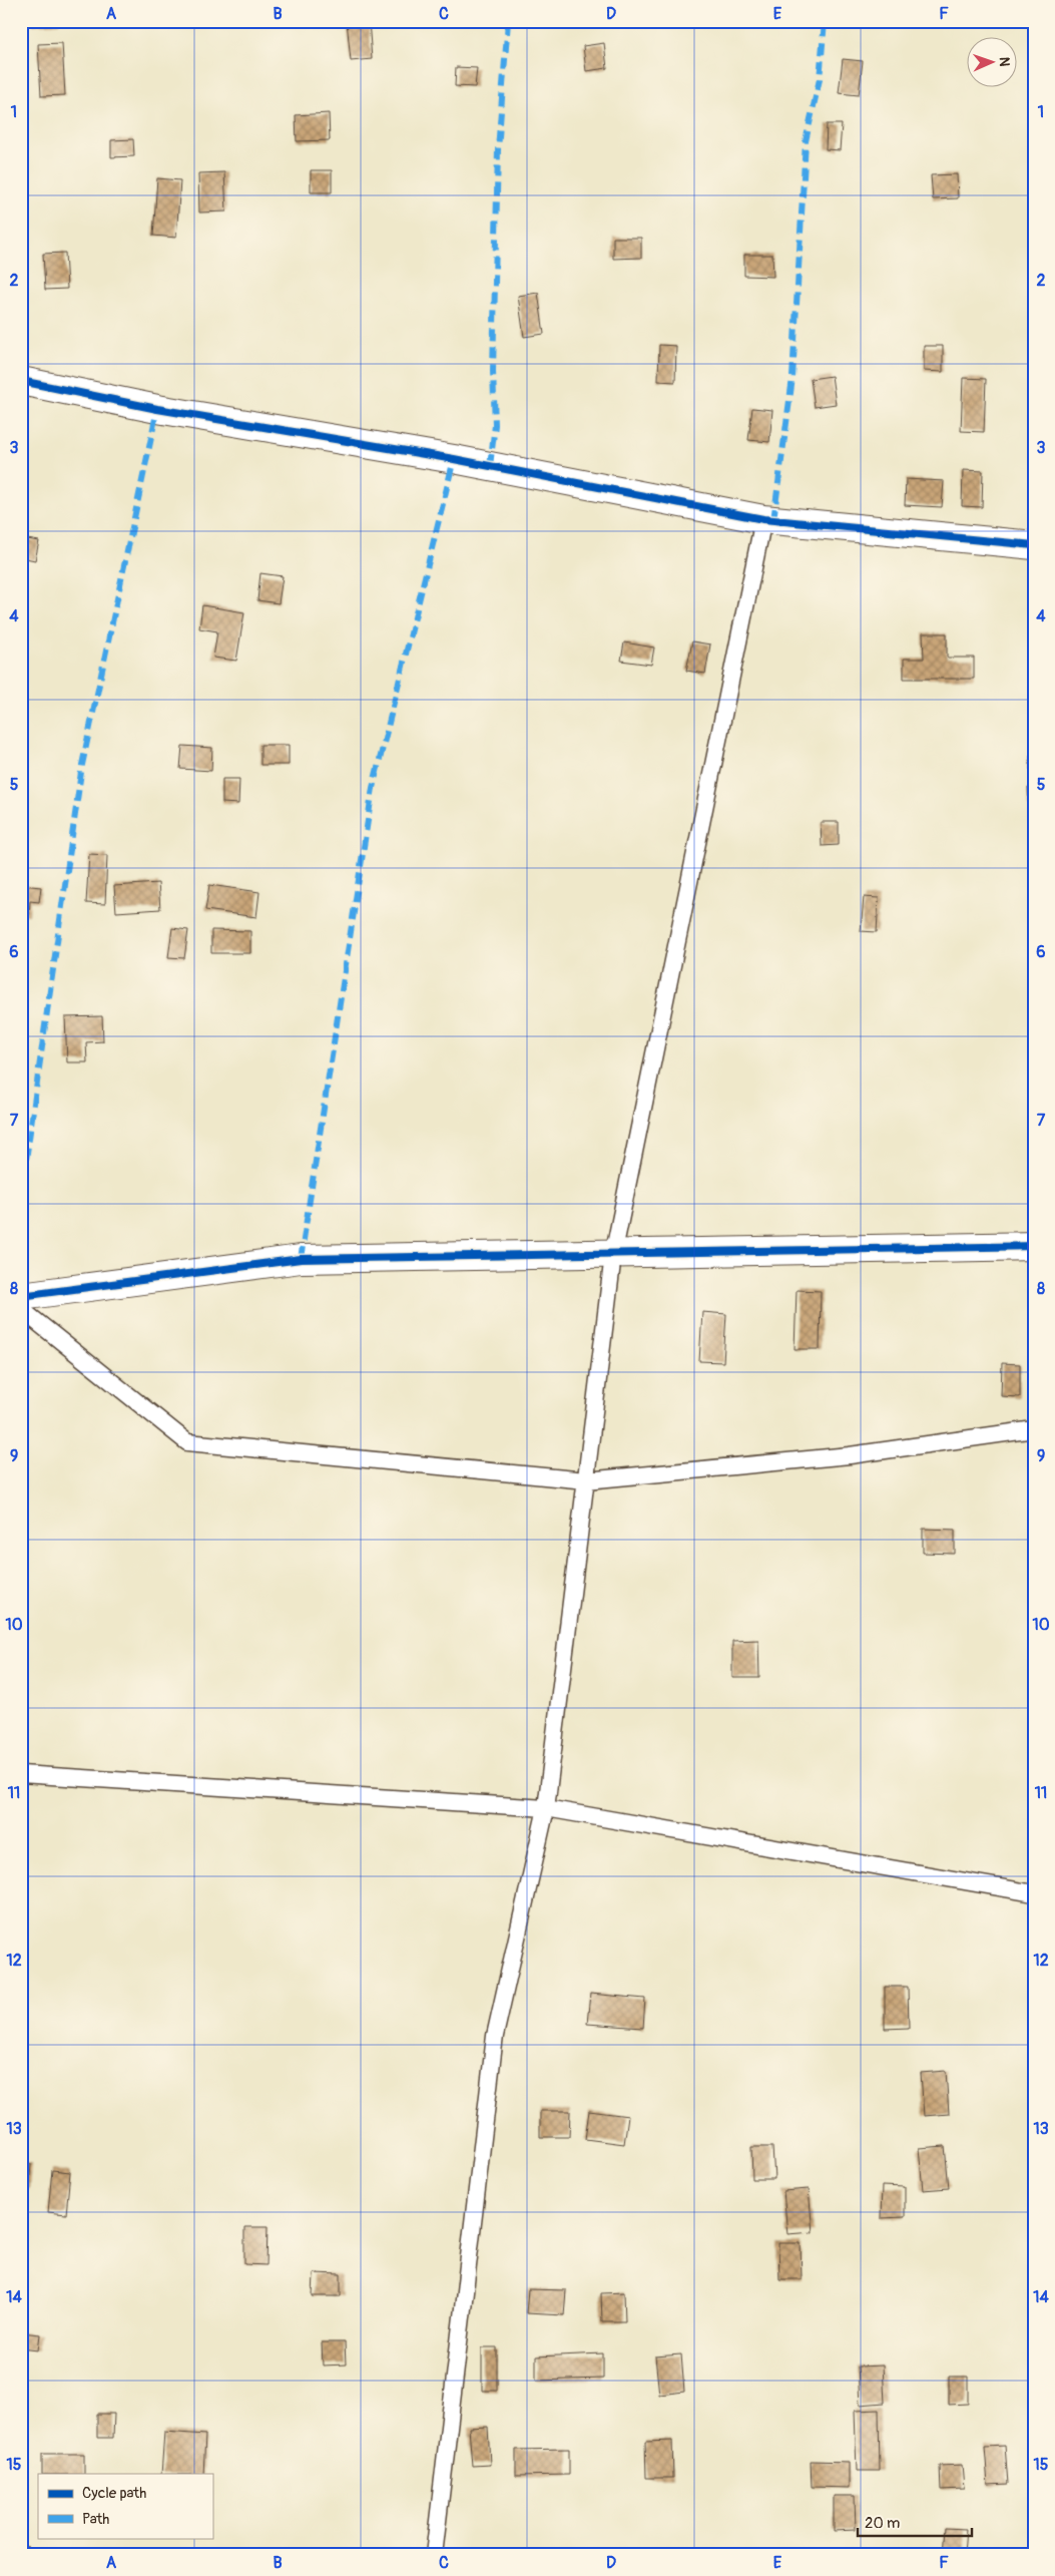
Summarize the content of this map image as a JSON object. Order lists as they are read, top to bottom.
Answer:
{
  "legend": ["Cycle path", "Path"],
  "scale_bar": "20 m",
  "north": "right",
  "grid": {
    "columns": [
      "A",
      "B",
      "C",
      "D",
      "E",
      "F"
    ],
    "rows": [
      "1",
      "2",
      "3",
      "4",
      "5",
      "6",
      "7",
      "8",
      "9",
      "10",
      "11",
      "12",
      "13",
      "14",
      "15"
    ]
  }
}
